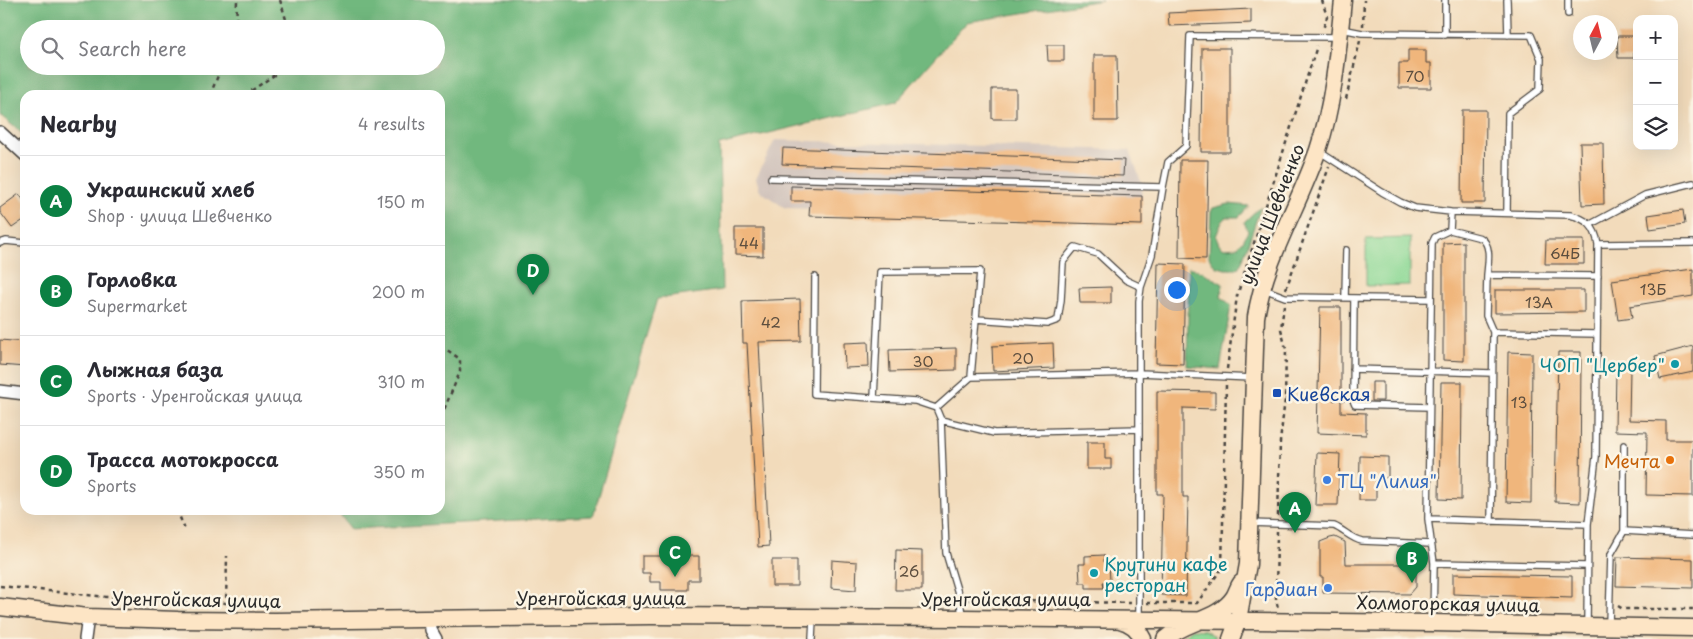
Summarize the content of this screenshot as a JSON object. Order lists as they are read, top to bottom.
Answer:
{
  "streets": {
    "street": ["улица Шевченко", "Уренгойская улица", "Холмогорская улица"]
  },
  "crossings": [
    ["Уренгойская улица", "Холмогорская улица"]
  ],
  "places": {
    "other": [
      "ЧОП \"Цербер\"",
      "Мечта",
      "ТЦ \"Лилия\"",
      "Крутини кафе ресторан",
      "Гардиан"
    ],
    "transit": ["Киевская"]
  },
  "house_numbers": [
    "70",
    "44",
    "64Б",
    "13Б",
    "13А",
    "42",
    "20",
    "30",
    "13",
    "26"
  ],
  "north": "top",
  "page": {
    "map_buttons": ["+", "−"],
    "search": "Search here",
    "heading": ["Nearby", "4 results"],
    "list": [
      {
        "mark": "A",
        "name": "Украинский хлеб",
        "note": "Shop · улица Шевченко",
        "value": "150 m"
      },
      {
        "mark": "B",
        "name": "Горловка",
        "note": "Supermarket",
        "value": "200 m"
      },
      {
        "mark": "C",
        "name": "Лыжная база",
        "note": "Sports · Уренгойская улица",
        "value": "310 m"
      },
      {
        "mark": "D",
        "name": "Трасса мотокросса",
        "note": "Sports",
        "value": "350 m"
      }
    ],
    "pins": [
      "D",
      "A",
      "C",
      "B"
    ]
  }
}
